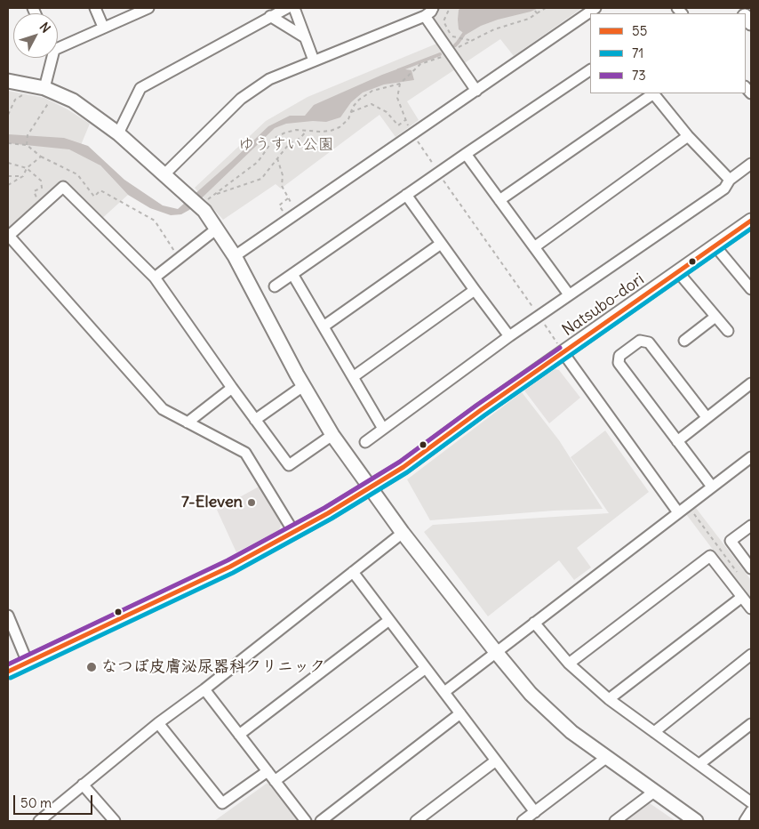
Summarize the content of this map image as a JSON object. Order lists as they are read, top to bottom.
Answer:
{
  "streets": {
    "street": ["Natsubo-dori"]
  },
  "parks": ["ゆうすい公園"],
  "places": ["7-Eleven", "なつぼ皮膚泌尿器科クリニック"],
  "lines": ["transit line 55", "transit line 71", "transit line 73"],
  "legend": ["55", "71", "73"],
  "scale_bar": "50 m",
  "north": "top right"
}
